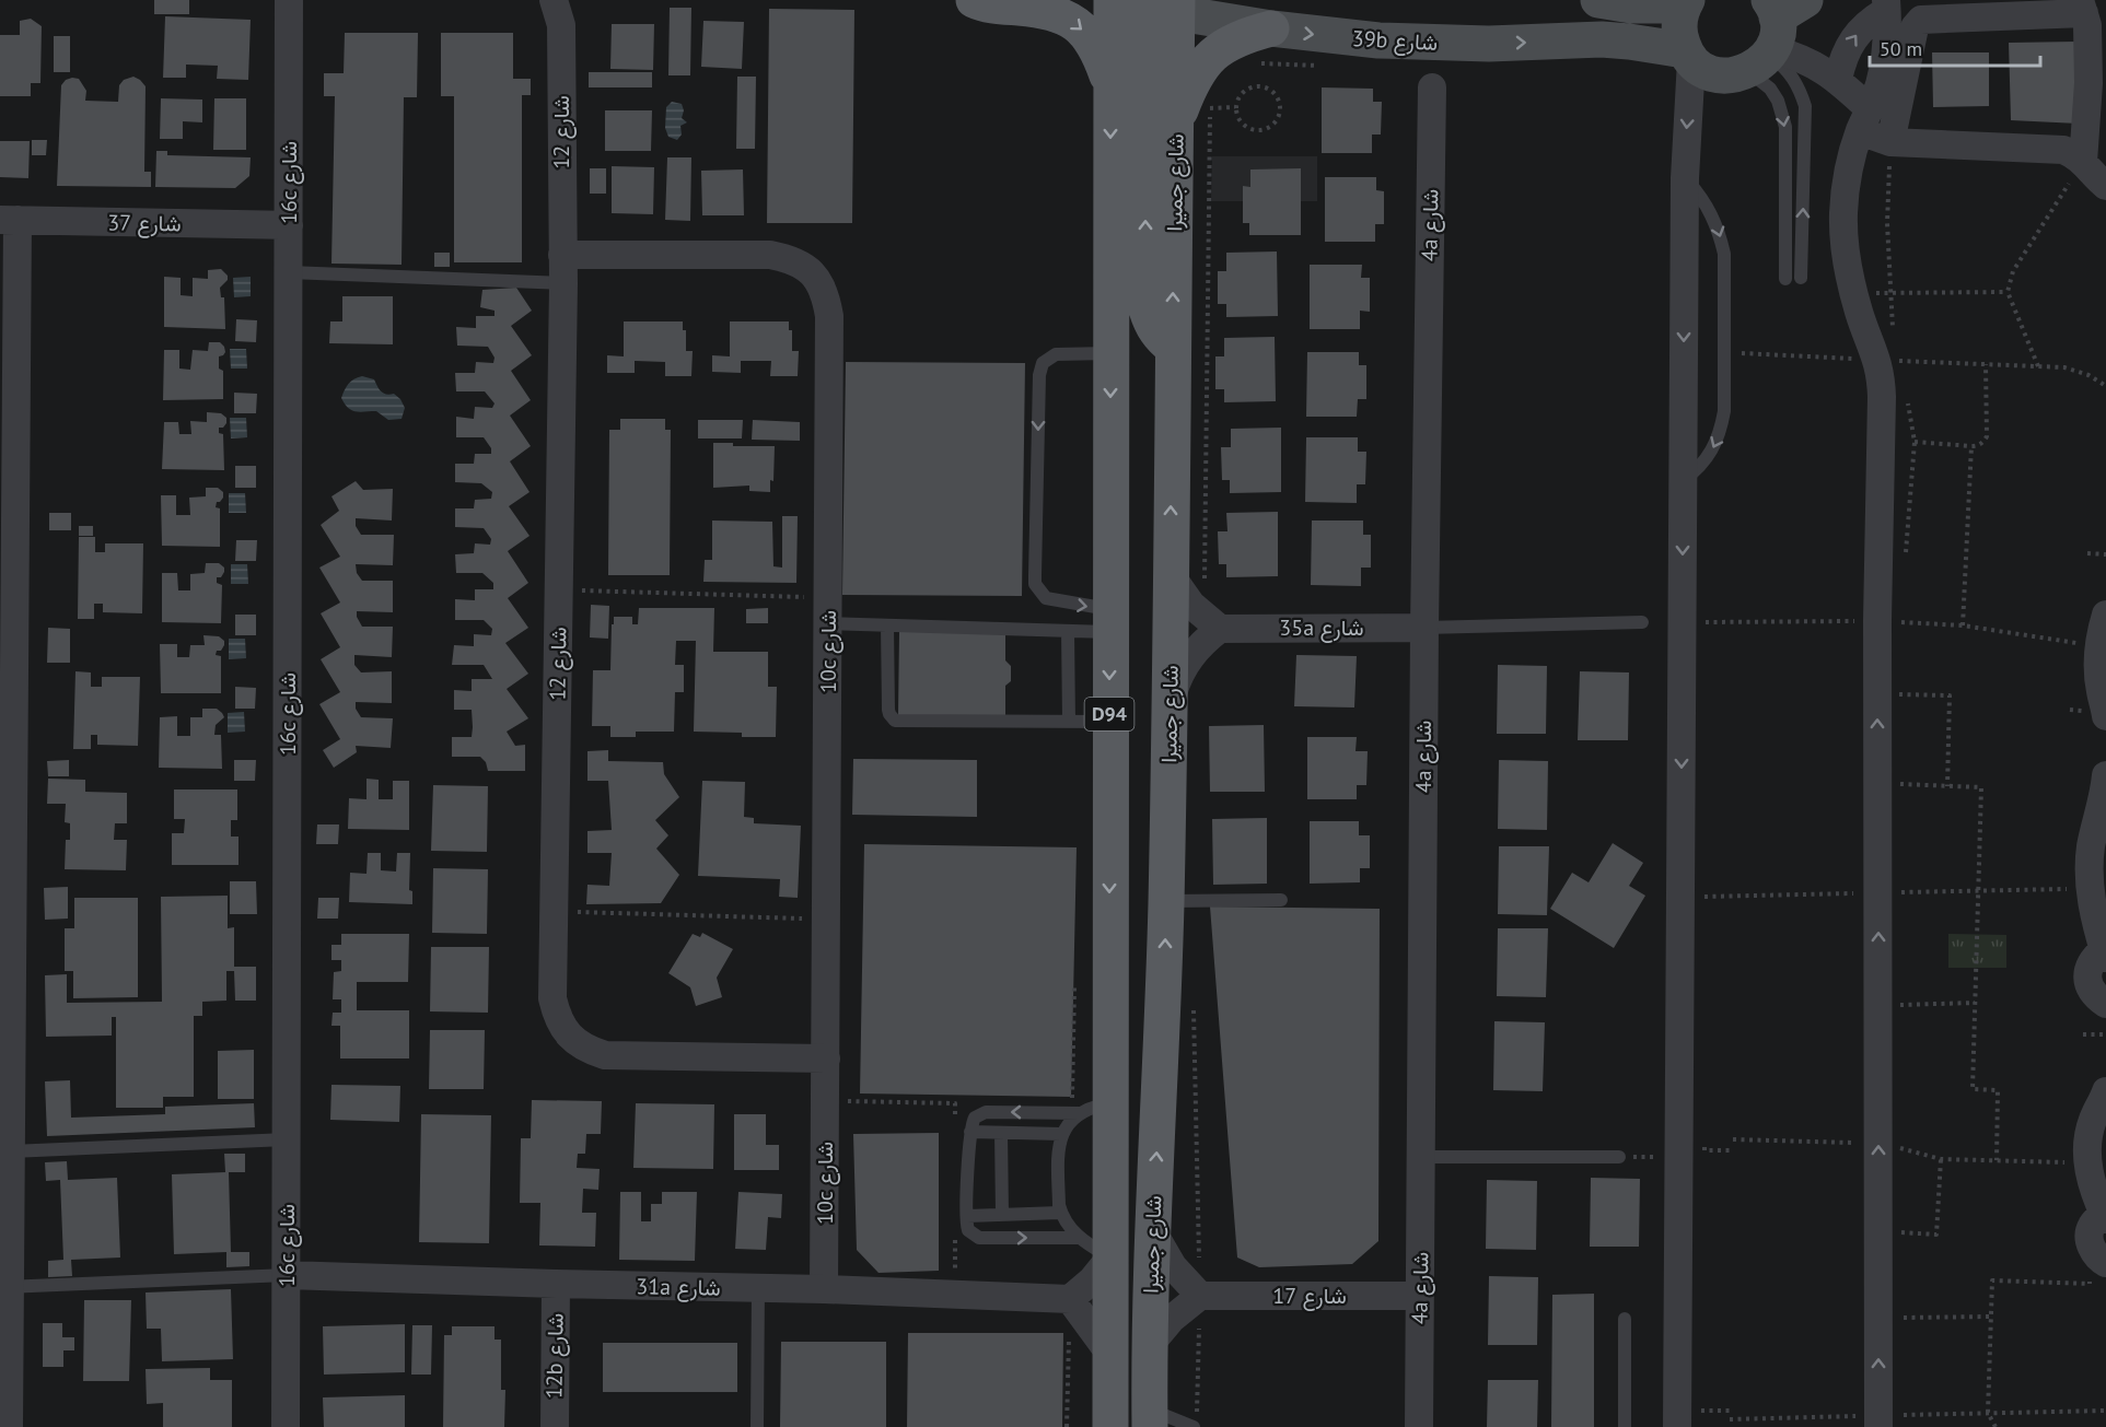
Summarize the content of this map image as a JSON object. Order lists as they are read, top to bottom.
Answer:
{
  "streets": {
    "main road": ["شارع جميرا", "D94"],
    "street": [
      "39b شارع",
      "شارع 12",
      "16c شارع",
      "شارع 37",
      "4a شارع",
      "35a شارع",
      "10c شارع",
      "31a شارع",
      "شارع 17",
      "12b شارع"
    ]
  },
  "crossings": [
    ["39b شارع", "شارع جميرا"],
    ["شارع 12", "10c شارع"],
    ["16c شارع", "شارع 37"],
    ["16c شارع", "31a شارع"],
    ["4a شارع", "35a شارع"],
    ["4a شارع", "شارع 17"],
    ["10c شارع", "31a شارع"],
    ["31a شارع", "12b شارع"]
  ],
  "one_way": ["39b شارع"],
  "scale_bar": "50 m"
}
